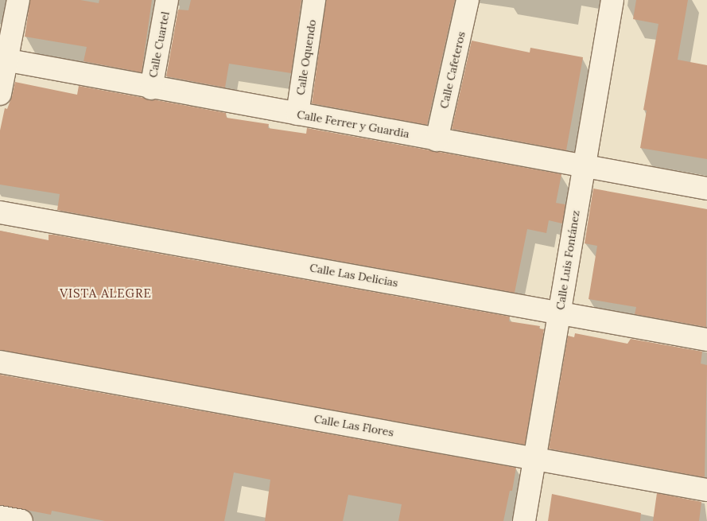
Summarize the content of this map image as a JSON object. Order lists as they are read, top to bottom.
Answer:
{
  "streets": {
    "street": [
      "Calle Cuartel",
      "Calle Oquendo",
      "Calle Cafeteros",
      "Calle Ferrer y Guardia",
      "Calle Luis Fontánez",
      "Calle Las Delicias",
      "Calle Las Flores"
    ]
  },
  "crossings": [
    ["Calle Cuartel", "Calle Ferrer y Guardia"],
    ["Calle Oquendo", "Calle Ferrer y Guardia"],
    ["Calle Cafeteros", "Calle Ferrer y Guardia"],
    ["Calle Ferrer y Guardia", "Calle Luis Fontánez"],
    ["Calle Luis Fontánez", "Calle Las Delicias"],
    ["Calle Luis Fontánez", "Calle Las Flores"]
  ],
  "districts": ["VISTA ALEGRE"]
}
